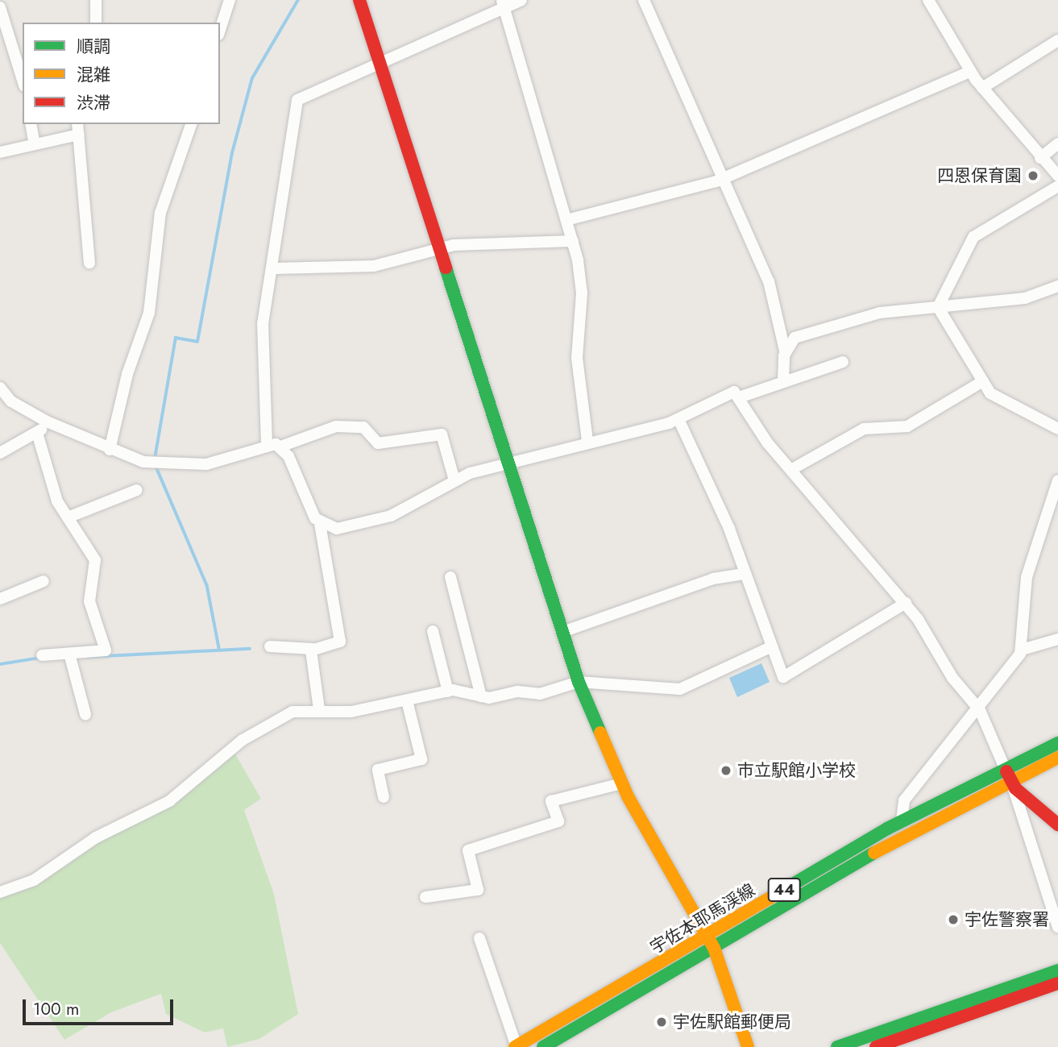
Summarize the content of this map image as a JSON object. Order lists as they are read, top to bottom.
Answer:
{
  "streets": {
    "street": ["44", "宇佐本耶馬渓線"]
  },
  "places": [
    "四恩保育園",
    "市立駅館小学校",
    "宇佐警察署",
    "宇佐駅館郵便局"
  ],
  "legend": ["順調", "混雑", "渋滞"],
  "scale_bar": "100 m"
}
